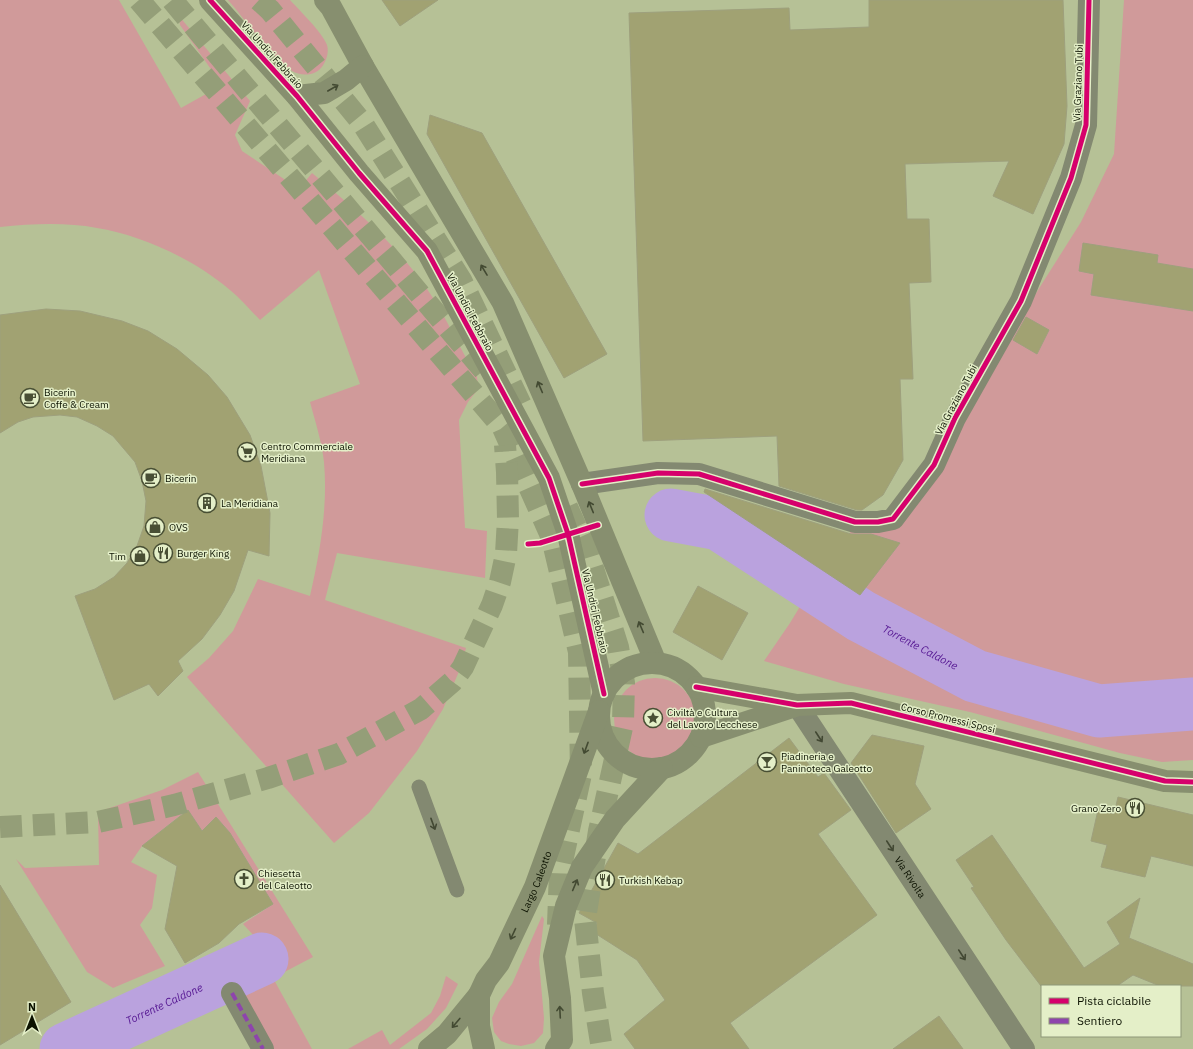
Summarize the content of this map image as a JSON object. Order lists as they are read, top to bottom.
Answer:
{
  "streets": {
    "street": [
      "Via Undici Febbraio",
      "Via Graziano Tubi",
      "Corso Promessi Sposi",
      "Via Rivolta",
      "Largo Caleotto"
    ]
  },
  "crossings": [
    ["Via Undici Febbraio", "Corso Promessi Sposi"],
    ["Via Undici Febbraio", "Largo Caleotto"],
    ["Corso Promessi Sposi", "Via Rivolta"],
    ["Corso Promessi Sposi", "Largo Caleotto"]
  ],
  "one_way": ["Via Rivolta"],
  "water": ["Torrente Caldone"],
  "places": {
    "cafe": ["Bicerin Coffe & Cream", "Bicerin"],
    "supermarket": ["Centro Commerciale Meridiana"],
    "building": ["La Meridiana"],
    "shop": ["OVS", "Tim"],
    "restaurant": ["Burger King", "Grano Zero", "Turkish Kebap"],
    "place": ["Civiltà e Cultura del Lavoro Lecchese"],
    "bar": ["Piadineria e Paninoteca Galeotto"],
    "church": ["Chiesetta del Caleotto"]
  },
  "legend": ["Pista ciclabile", "Sentiero"],
  "north": "top"
}
